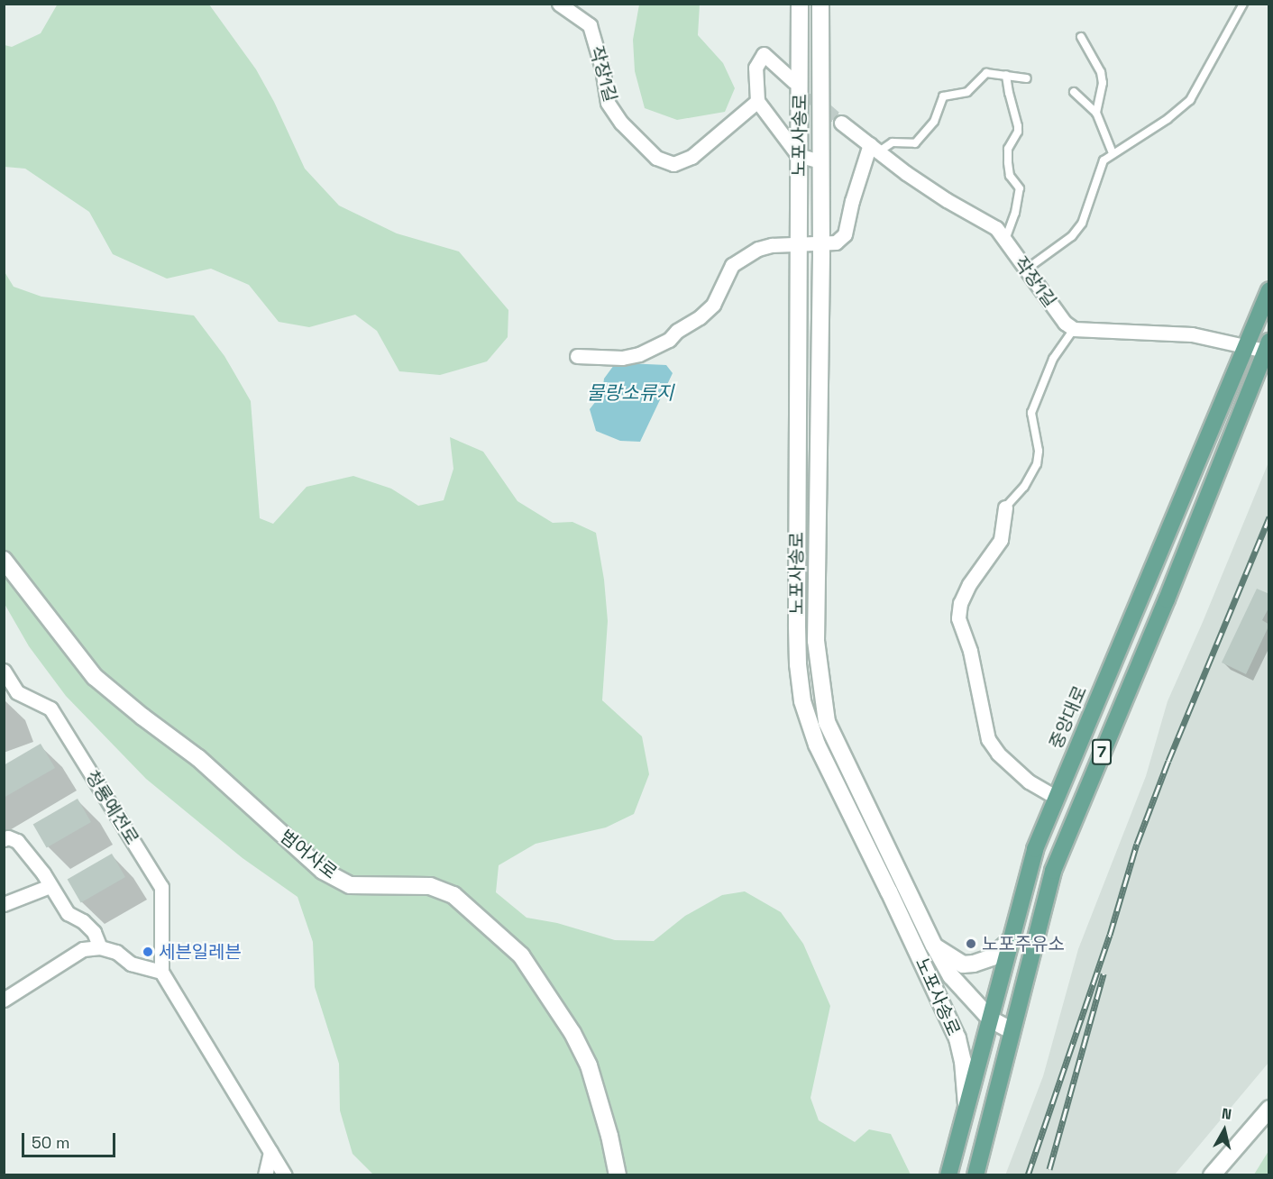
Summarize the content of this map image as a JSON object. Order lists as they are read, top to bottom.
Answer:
{
  "streets": {
    "main road": [
      "노포사송로",
      "중앙대로",
      "7",
      "범어사로"
    ],
    "street": ["작장1길", "청룡예전로"]
  },
  "crossings": [
    ["노포사송로", "중앙대로"],
    ["노포사송로", "7"]
  ],
  "water": ["물랑소류지"],
  "places": ["노포주유소", "세븐일레븐"],
  "scale_bar": "50 m",
  "north": "top"
}
